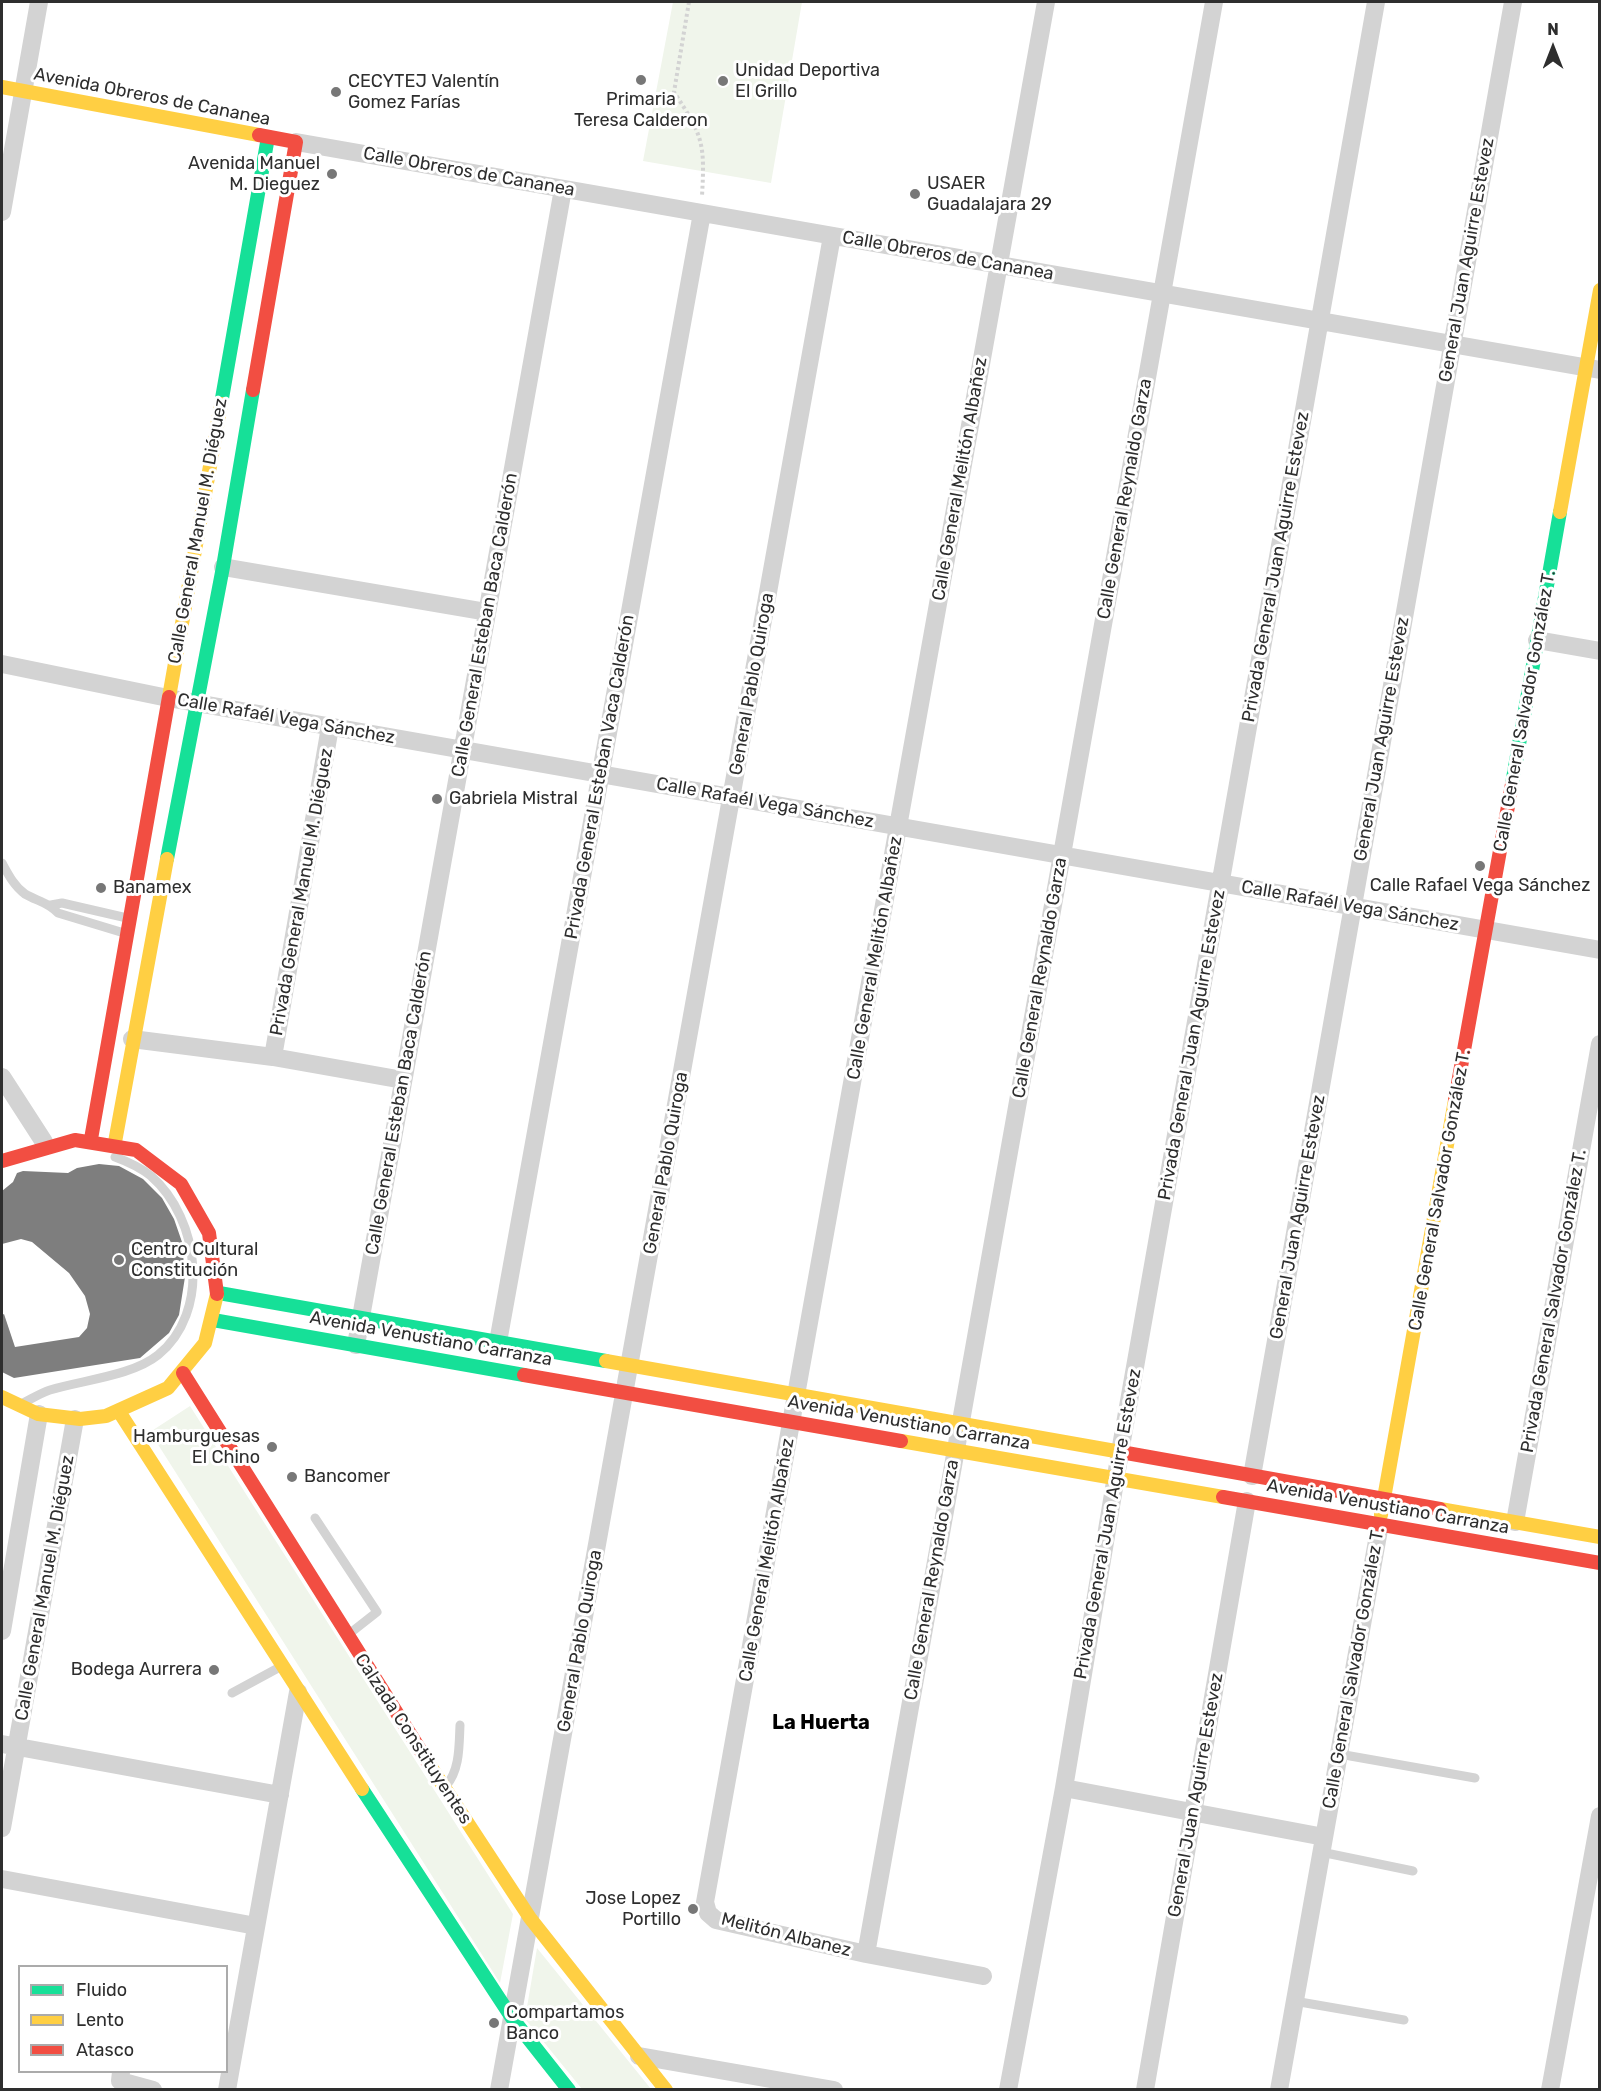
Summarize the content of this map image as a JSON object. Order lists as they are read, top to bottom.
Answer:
{
  "streets": {
    "street": [
      "Avenida Obreros de Cananea",
      "Calle Obreros de Cananea",
      "General Juan Aguirre Estevez",
      "Calle General Melitón Albañez",
      "Calle General Reynaldo Garza",
      "Calle General Manuel M. Diéguez",
      "Privada General Juan Aguirre Estevez",
      "Calle General Esteban Baca Calderón",
      "General Pablo Quiroga",
      "Calle General Salvador González T.",
      "Calle Rafaél Vega Sánchez",
      "Privada General Esteban Vaca Calderón",
      "Privada General Manuel M. Diéguez",
      "Privada General Salvador González T.",
      "Avenida Venustiano Carranza",
      "Calzada Constituyentes",
      "Melitón Albanez"
    ]
  },
  "crossings": [
    ["Avenida Obreros de Cananea", "Calle Obreros de Cananea"],
    ["Avenida Obreros de Cananea", "Calle General Manuel M. Diéguez"],
    ["Calle Obreros de Cananea", "General Juan Aguirre Estevez"],
    ["Calle Obreros de Cananea", "Calle General Melitón Albañez"],
    ["Calle Obreros de Cananea", "Calle General Reynaldo Garza"],
    ["Calle Obreros de Cananea", "Calle General Manuel M. Diéguez"],
    ["Calle Obreros de Cananea", "Privada General Juan Aguirre Estevez"],
    ["Calle Obreros de Cananea", "Calle General Esteban Baca Calderón"],
    ["Calle Obreros de Cananea", "General Pablo Quiroga"],
    ["Calle Obreros de Cananea", "Calle General Salvador González T."],
    ["Calle Obreros de Cananea", "Privada General Esteban Vaca Calderón"],
    ["General Juan Aguirre Estevez", "Calle Rafaél Vega Sánchez"],
    ["General Juan Aguirre Estevez", "Avenida Venustiano Carranza"],
    ["Calle General Melitón Albañez", "Calle Rafaél Vega Sánchez"],
    ["Calle General Melitón Albañez", "Avenida Venustiano Carranza"],
    ["Calle General Melitón Albañez", "Melitón Albanez"],
    ["Calle General Reynaldo Garza", "Calle Rafaél Vega Sánchez"],
    ["Calle General Reynaldo Garza", "Avenida Venustiano Carranza"],
    ["Calle General Reynaldo Garza", "Melitón Albanez"],
    ["Calle General Manuel M. Diéguez", "Calle Rafaél Vega Sánchez"],
    ["Privada General Juan Aguirre Estevez", "Calle Rafaél Vega Sánchez"],
    ["Privada General Juan Aguirre Estevez", "Avenida Venustiano Carranza"],
    ["Calle General Esteban Baca Calderón", "Calle Rafaél Vega Sánchez"],
    ["Calle General Esteban Baca Calderón", "Avenida Venustiano Carranza"],
    ["General Pablo Quiroga", "Calle Rafaél Vega Sánchez"],
    ["General Pablo Quiroga", "Avenida Venustiano Carranza"],
    ["General Pablo Quiroga", "Calzada Constituyentes"],
    ["Calle General Salvador González T.", "Calle Rafaél Vega Sánchez"],
    ["Calle General Salvador González T.", "Avenida Venustiano Carranza"],
    ["Calle Rafaél Vega Sánchez", "Privada General Esteban Vaca Calderón"],
    ["Calle Rafaél Vega Sánchez", "Privada General Manuel M. Diéguez"],
    ["Privada General Esteban Vaca Calderón", "Avenida Venustiano Carranza"],
    ["Privada General Salvador González T.", "Avenida Venustiano Carranza"]
  ],
  "districts": ["La Huerta"],
  "places": [
    "Primaria Teresa Calderon",
    "Unidad Deportiva El Grillo",
    "CECYTEJ Valentín Gomez Farías",
    "Avenida Manuel M. Dieguez",
    "USAER Guadalajara 29",
    "Gabriela Mistral",
    "Calle Rafael Vega Sánchez",
    "Banamex",
    "Centro Cultural Constitución",
    "Hamburguesas El Chino",
    "Bancomer",
    "Bodega Aurrera",
    "Jose Lopez Portillo",
    "Compartamos Banco"
  ],
  "legend": ["Fluido", "Lento", "Atasco"],
  "north": "top"
}
